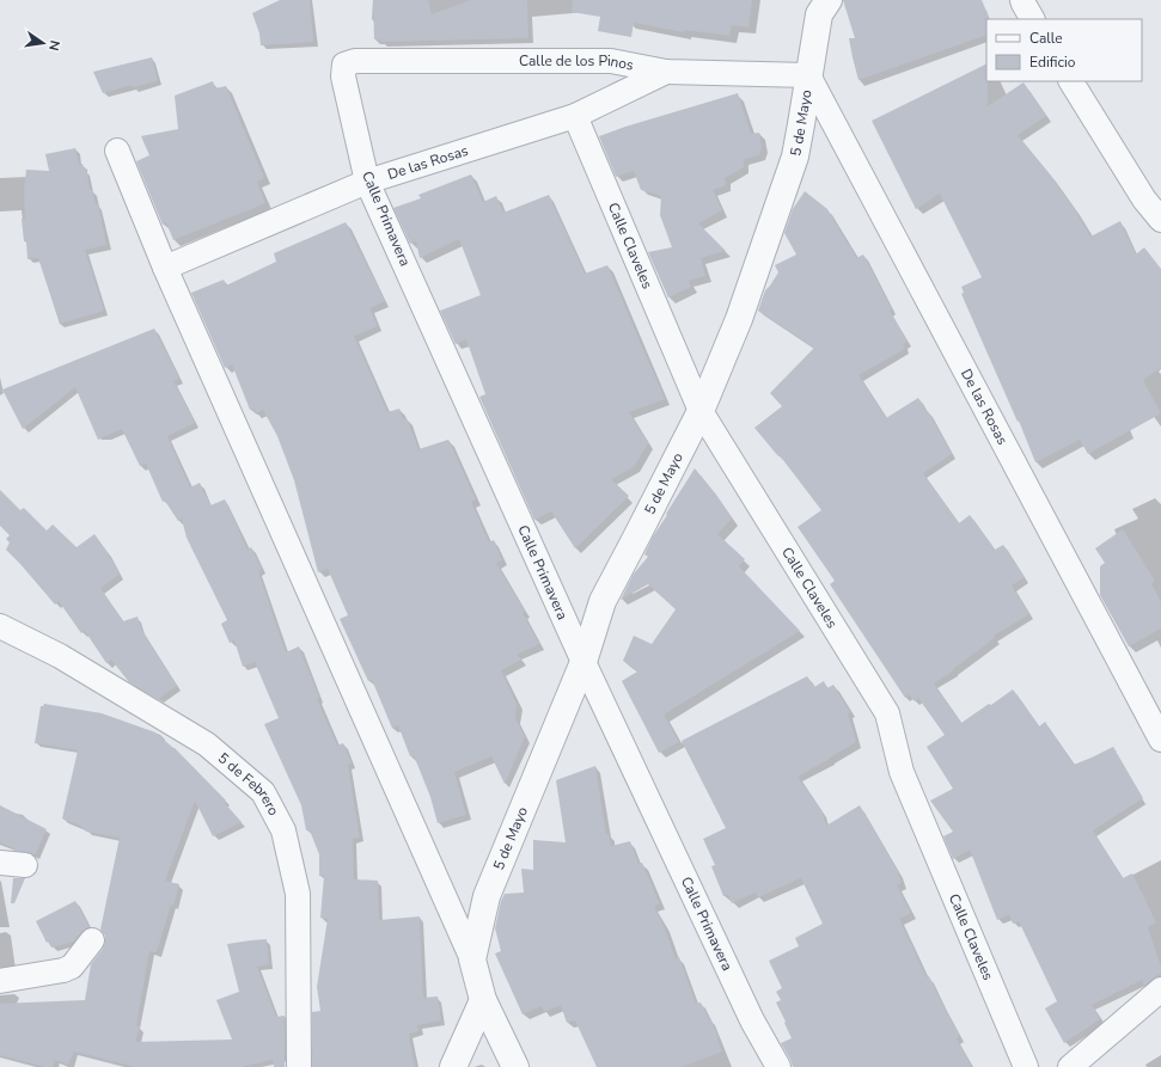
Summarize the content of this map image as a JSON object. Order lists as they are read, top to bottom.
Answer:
{
  "streets": {
    "street": [
      "Calle de los Pinos",
      "5 de Mayo",
      "De las Rosas",
      "Calle Primavera",
      "Calle Claveles",
      "5 de Febrero"
    ]
  },
  "crossings": [
    ["Calle de los Pinos", "5 de Mayo"],
    ["Calle de los Pinos", "De las Rosas"],
    ["Calle de los Pinos", "Calle Primavera"],
    ["5 de Mayo", "De las Rosas"],
    ["5 de Mayo", "Calle Primavera"],
    ["5 de Mayo", "Calle Claveles"],
    ["De las Rosas", "Calle Primavera"],
    ["De las Rosas", "Calle Claveles"]
  ],
  "legend": ["Calle", "Edificio"],
  "north": "right"
}
